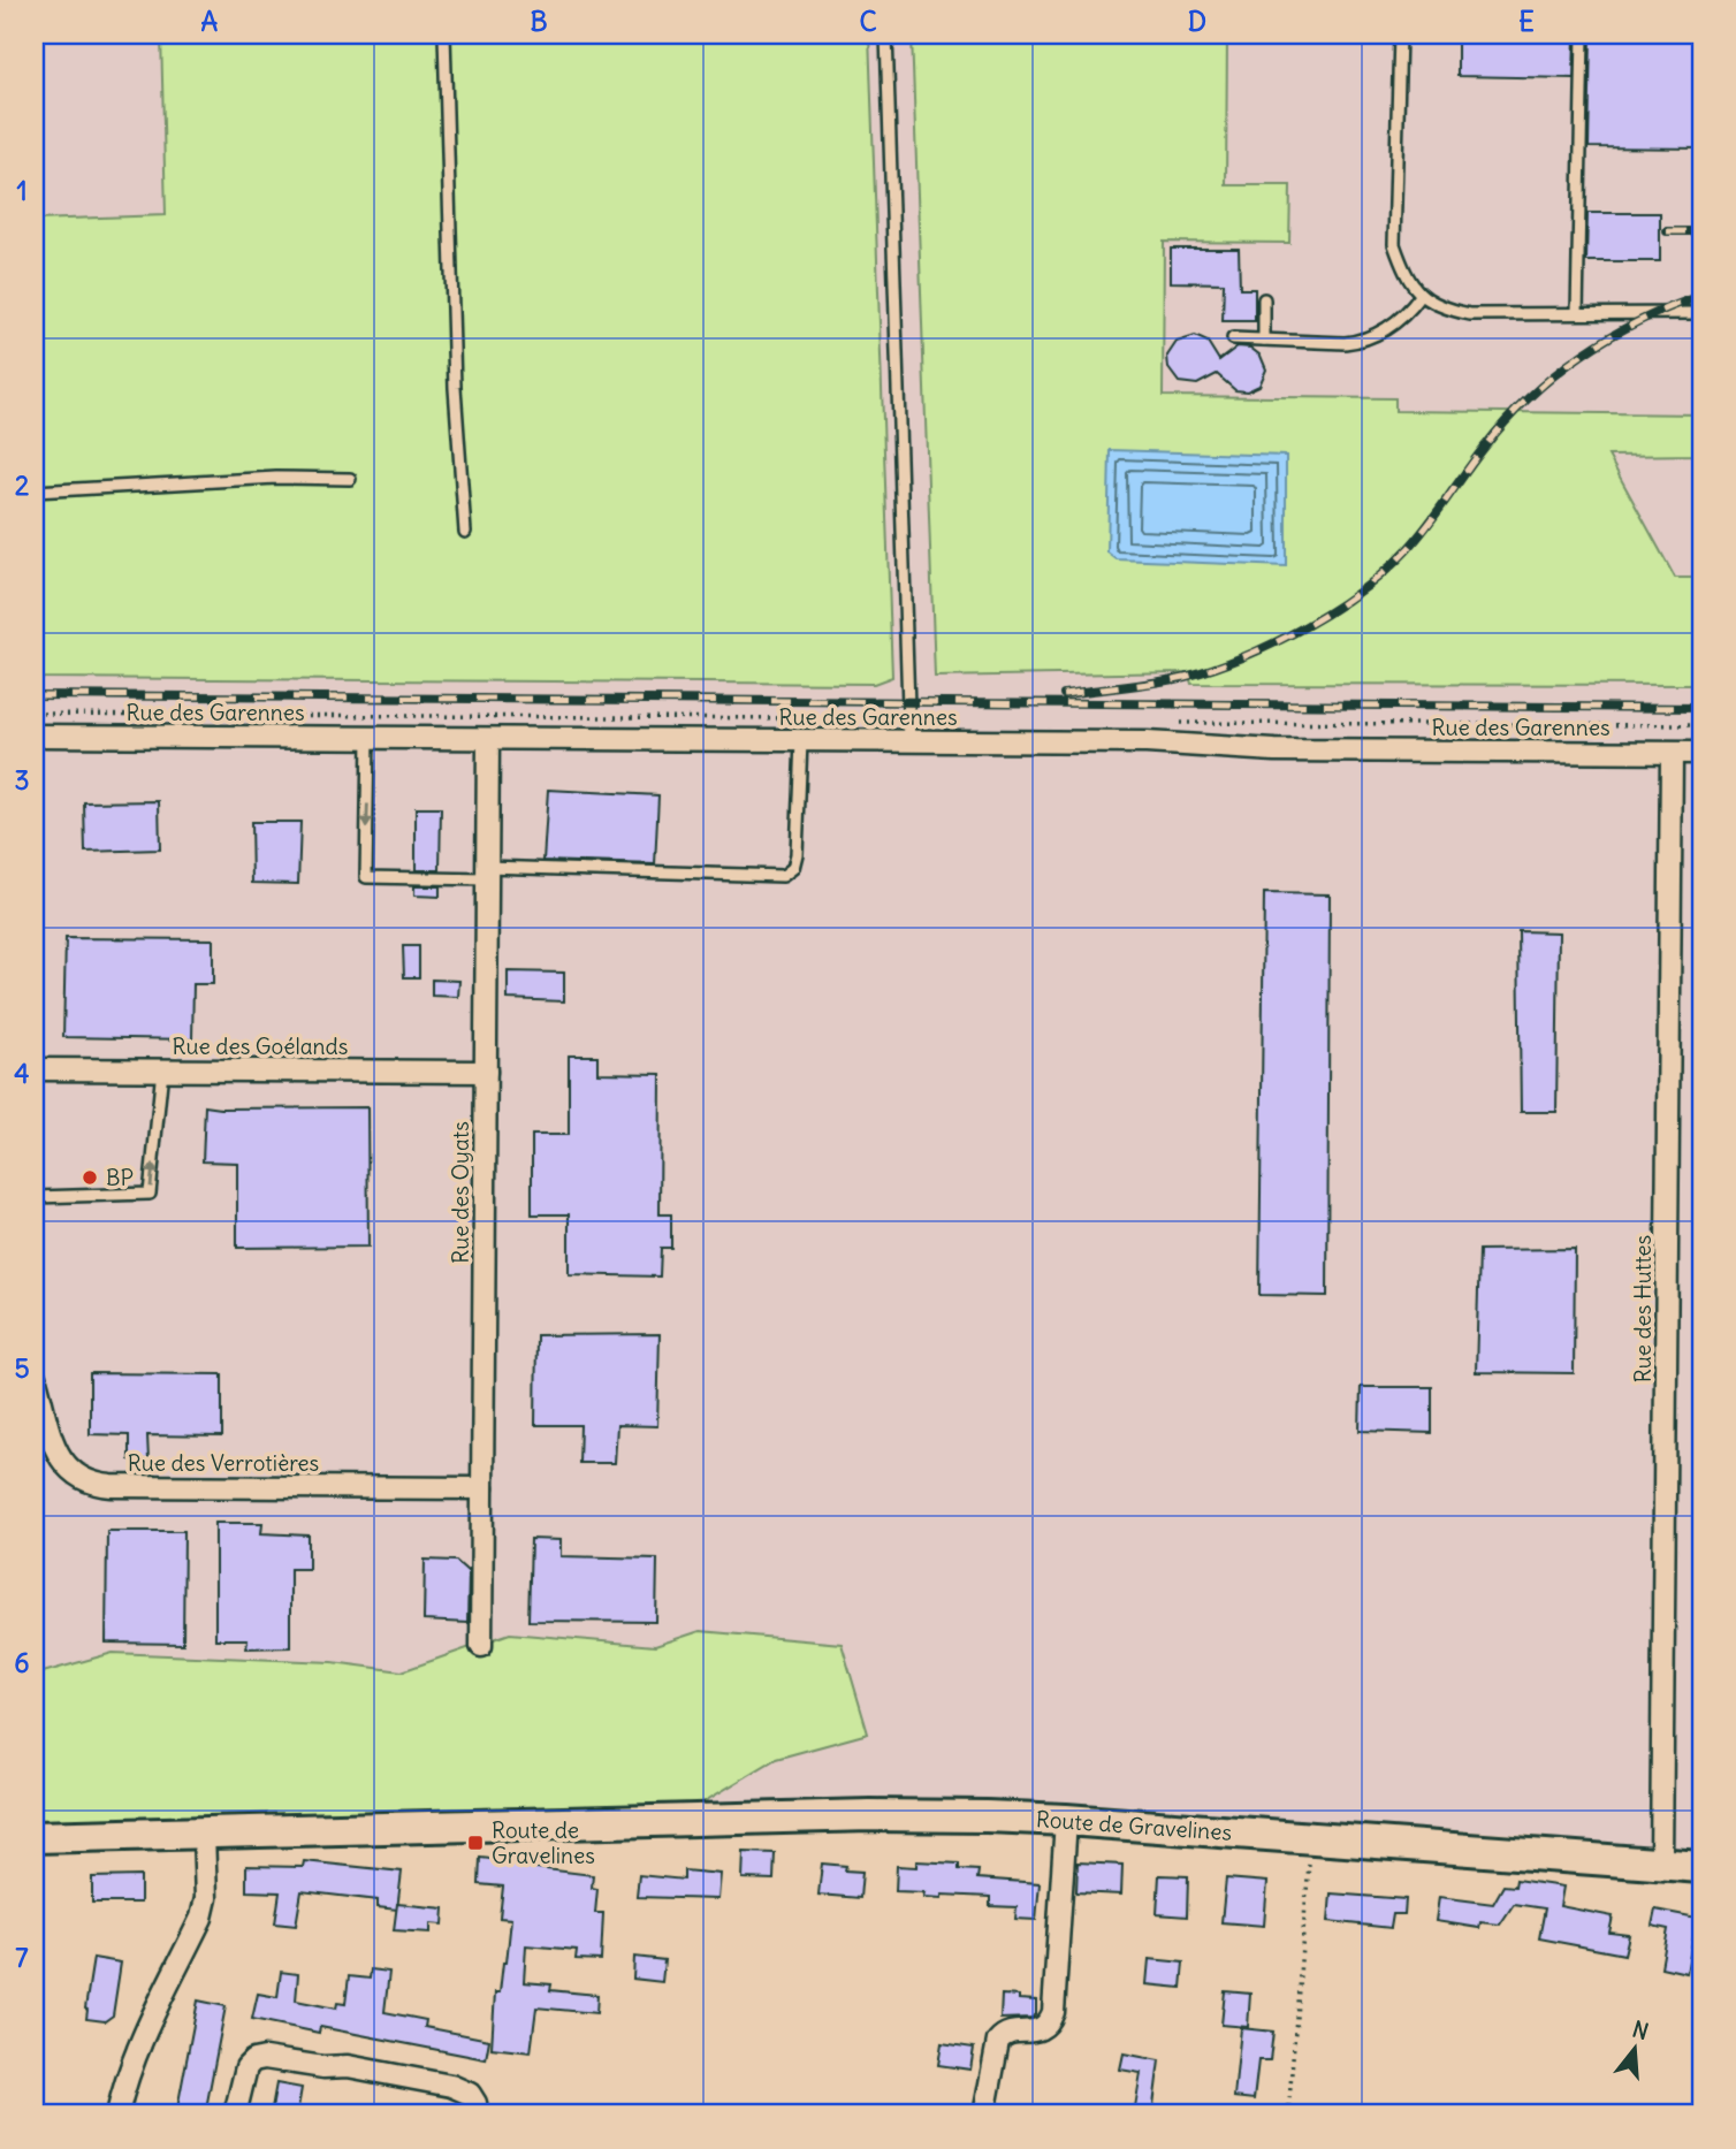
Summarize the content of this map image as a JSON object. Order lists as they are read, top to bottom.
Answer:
{
  "streets": {
    "main road": ["Route de Gravelines"],
    "street": [
      "Rue des Garennes",
      "Rue des Goélands",
      "Rue des Oyats",
      "Rue des Huttes",
      "Rue des Verrotières"
    ]
  },
  "crossings": [
    ["Rue des Garennes", "Rue des Oyats"],
    ["Rue des Garennes", "Rue des Huttes"],
    ["Rue des Goélands", "Rue des Oyats"],
    ["Rue des Oyats", "Rue des Verrotières"],
    ["Rue des Huttes", "Route de Gravelines"]
  ],
  "places": {
    "other": ["BP"],
    "transit": ["Route de Gravelines"]
  },
  "north": "top",
  "grid": {
    "columns": [
      "A",
      "B",
      "C",
      "D",
      "E"
    ],
    "rows": [
      "1",
      "2",
      "3",
      "4",
      "5",
      "6",
      "7"
    ]
  }
}
